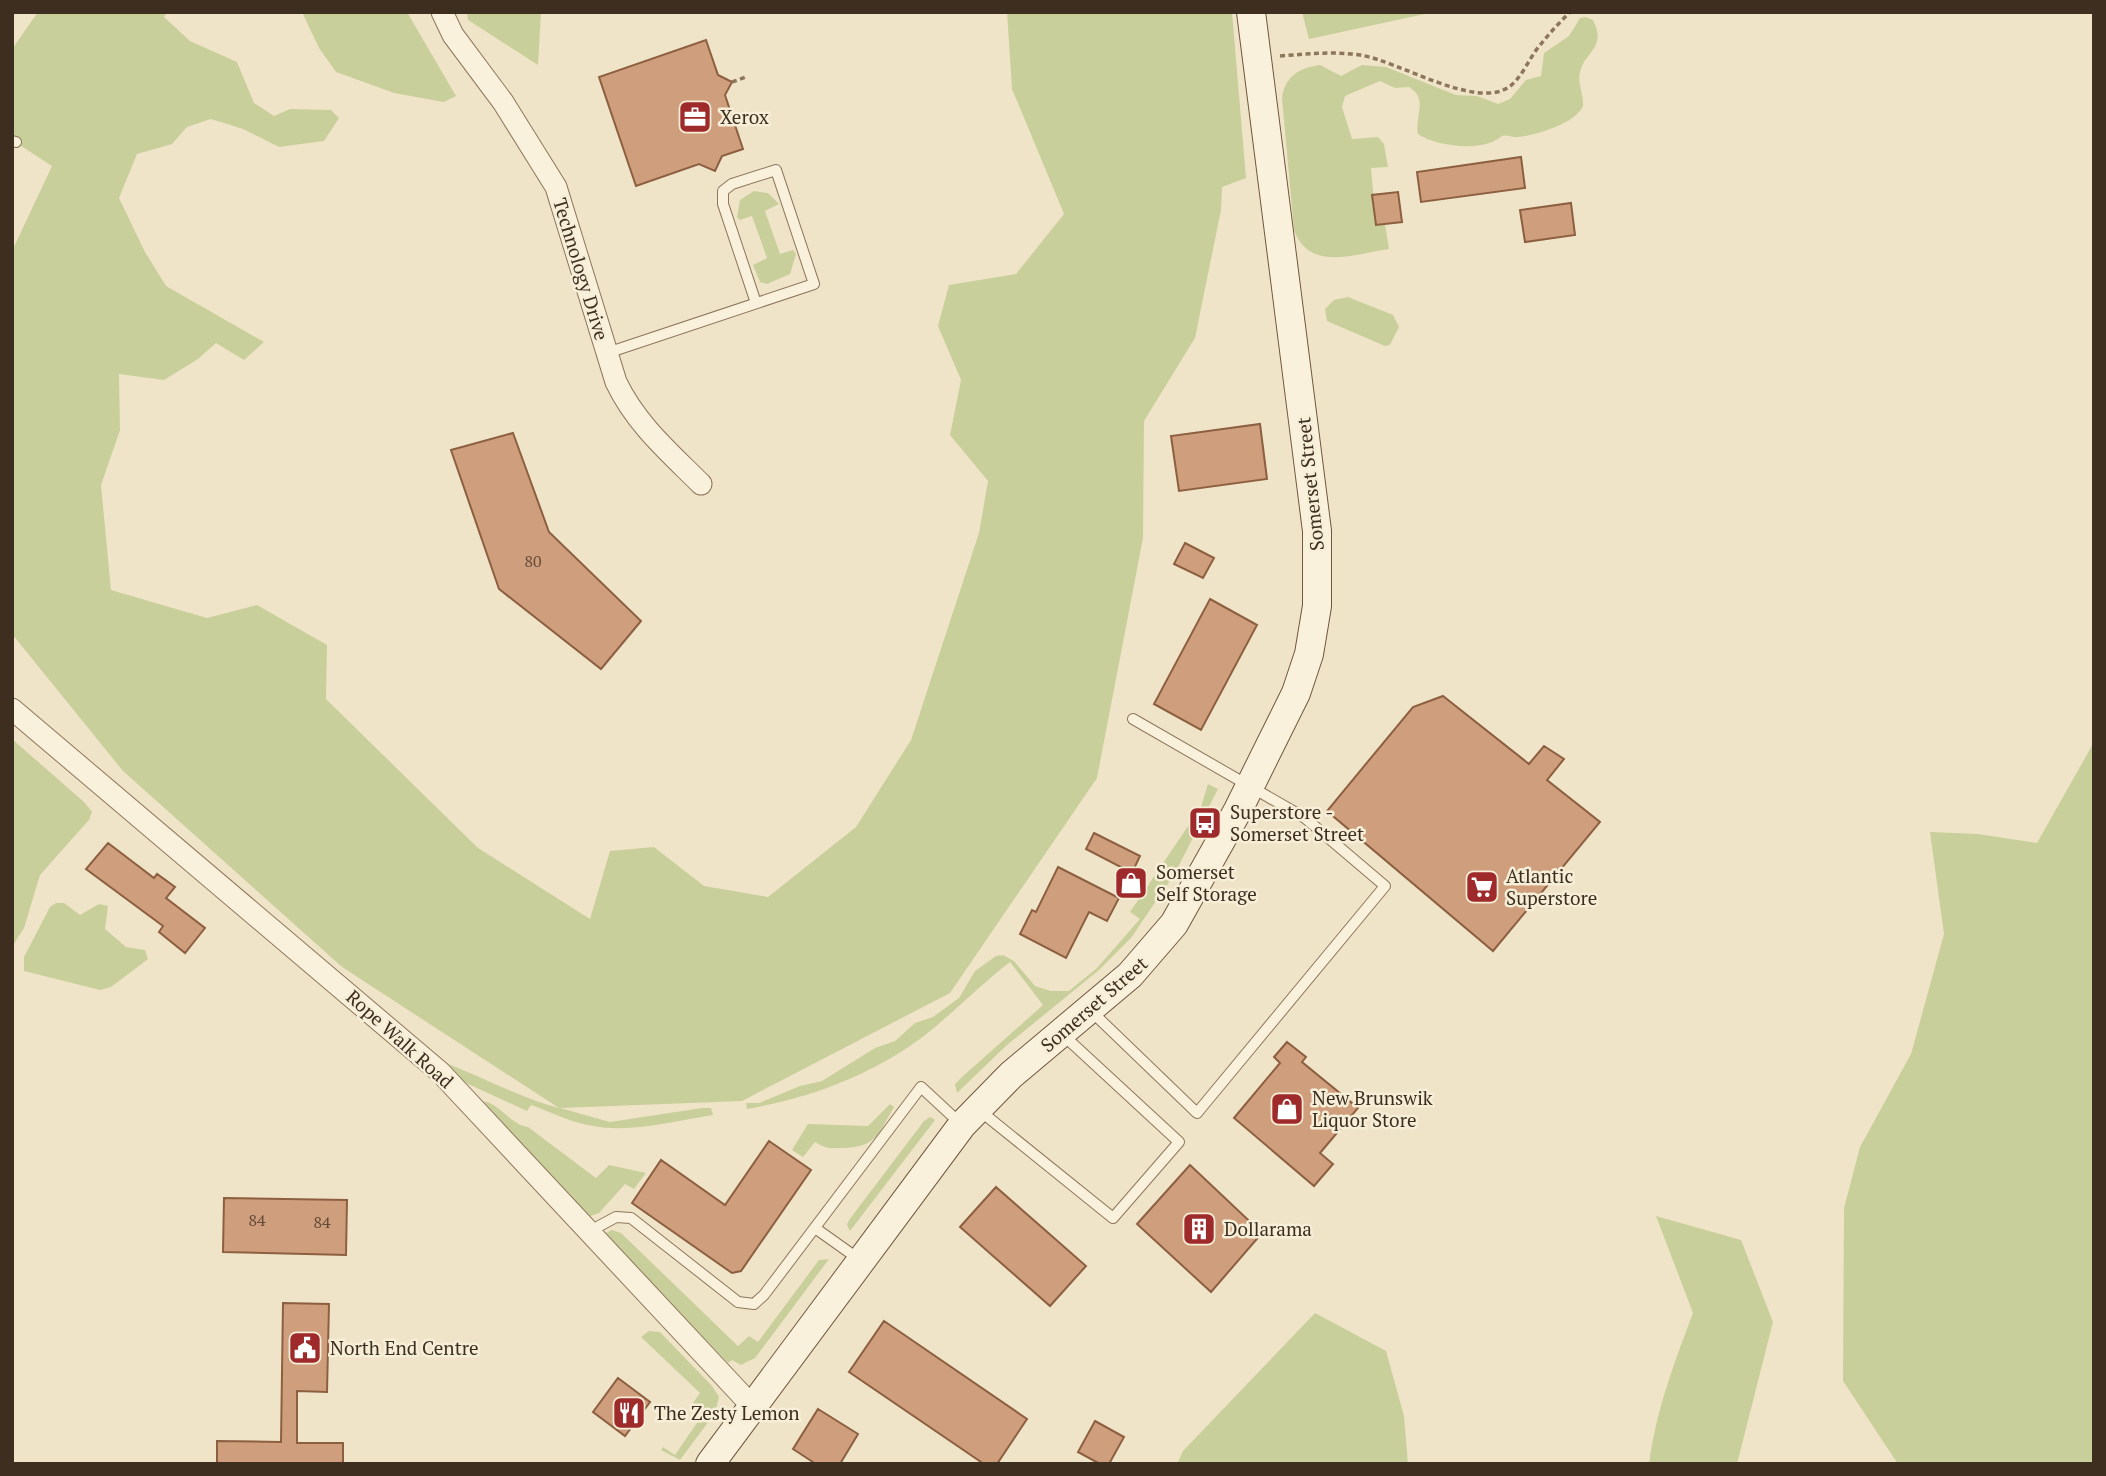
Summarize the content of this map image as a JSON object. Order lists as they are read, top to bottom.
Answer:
{
  "streets": {
    "main road": ["Somerset Street"],
    "street": ["Technology Drive", "Rope Walk Road"]
  },
  "crossings": [
    ["Somerset Street", "Rope Walk Road"]
  ],
  "places": {
    "office": ["Xerox"],
    "bus stop": ["Superstore - Somerset Street"],
    "shop": ["Somerset Self Storage", "New Brunswik Liquor Store"],
    "supermarket": ["Atlantic Superstore"],
    "building": ["Dollarama"],
    "public building": ["North End Centre"],
    "restaurant": ["The Zesty Lemon"]
  },
  "house_numbers": ["80", "84", "84"]
}
